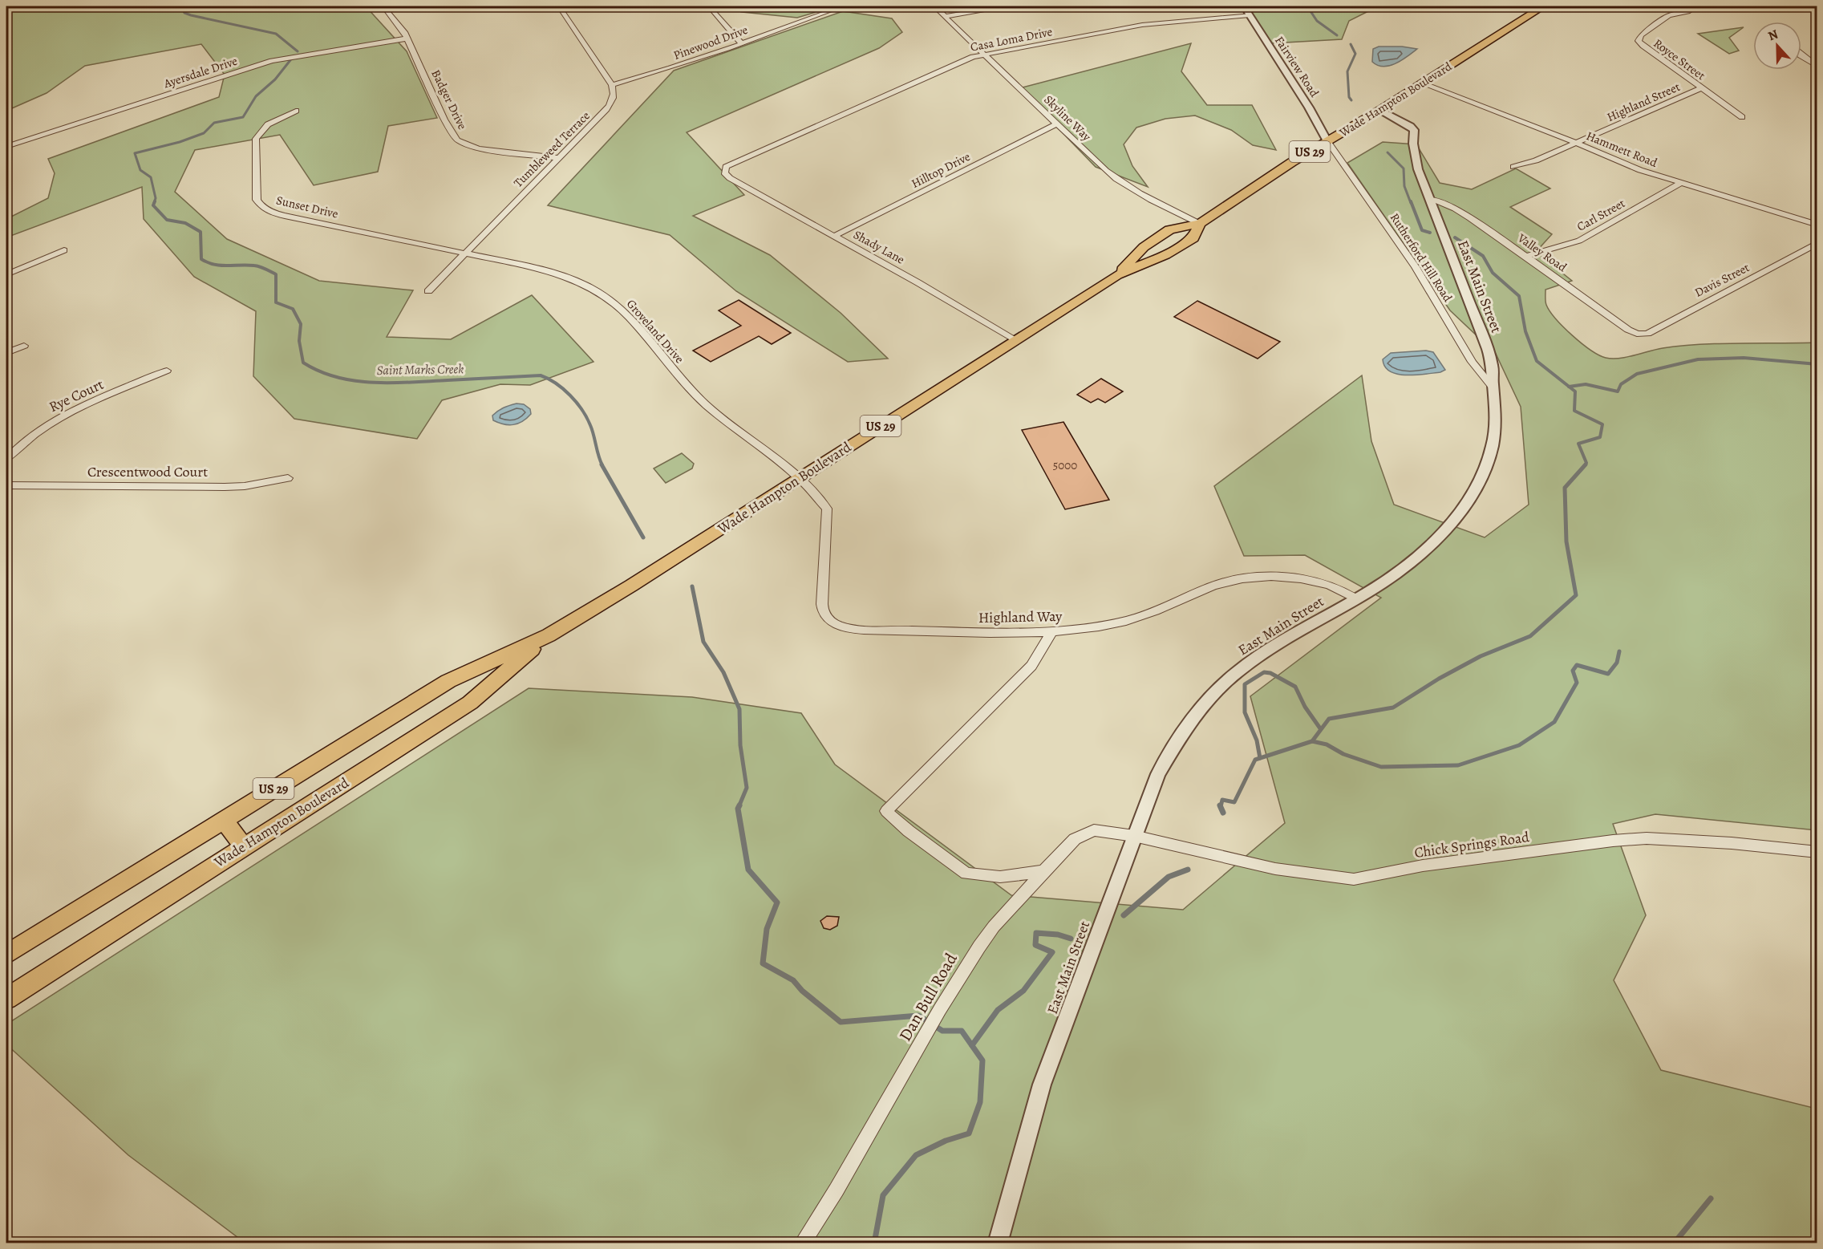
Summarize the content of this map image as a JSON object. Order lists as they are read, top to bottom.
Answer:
{
  "streets": {
    "main road": ["Wade Hampton Boulevard", "US 29"],
    "street": [
      "Casa Loma Drive",
      "Pinewood Drive",
      "Royce Street",
      "Fairview Road",
      "Ayersdale Drive",
      "Badger Drive",
      "Highland Street",
      "Skyline Way",
      "Tumbleweed Terrace",
      "Hammett Road",
      "Hilltop Drive",
      "Sunset Drive",
      "Carl Street",
      "Shady Lane",
      "Valley Road",
      "Rutherford Hill Road",
      "Davis Street",
      "East Main Street",
      "Groveland Drive",
      "Rye Court",
      "Crescentwood Court",
      "Highland Way",
      "Chick Springs Road",
      "Dan Bull Road"
    ]
  },
  "crossings": [
    ["Casa Loma Drive", "Fairview Road"],
    ["Casa Loma Drive", "Skyline Way"],
    ["Casa Loma Drive", "Shady Lane"],
    ["Pinewood Drive", "Tumbleweed Terrace"],
    ["Royce Street", "Highland Street"],
    ["Fairview Road", "Wade Hampton Boulevard"],
    ["Fairview Road", "Rutherford Hill Road"],
    ["Ayersdale Drive", "Badger Drive"],
    ["Badger Drive", "Tumbleweed Terrace"],
    ["Wade Hampton Boulevard", "Skyline Way"],
    ["Wade Hampton Boulevard", "Hammett Road"],
    ["Wade Hampton Boulevard", "Shady Lane"],
    ["Wade Hampton Boulevard", "Rutherford Hill Road"],
    ["Wade Hampton Boulevard", "East Main Street"],
    ["Wade Hampton Boulevard", "Groveland Drive"],
    ["Wade Hampton Boulevard", "Highland Way"],
    ["Highland Street", "Hammett Road"],
    ["Skyline Way", "Hilltop Drive"],
    ["Tumbleweed Terrace", "Sunset Drive"],
    ["Tumbleweed Terrace", "Groveland Drive"],
    ["Hammett Road", "Carl Street"],
    ["Hilltop Drive", "Shady Lane"],
    ["Sunset Drive", "Groveland Drive"],
    ["Carl Street", "Valley Road"],
    ["Valley Road", "Davis Street"],
    ["Valley Road", "East Main Street"],
    ["Rutherford Hill Road", "East Main Street"],
    ["East Main Street", "Highland Way"],
    ["East Main Street", "Chick Springs Road"],
    ["East Main Street", "Dan Bull Road"],
    ["Groveland Drive", "Highland Way"],
    ["Chick Springs Road", "Dan Bull Road"]
  ],
  "water": ["Saint Marks Creek"],
  "house_numbers": ["5000"],
  "north": "top"
}
